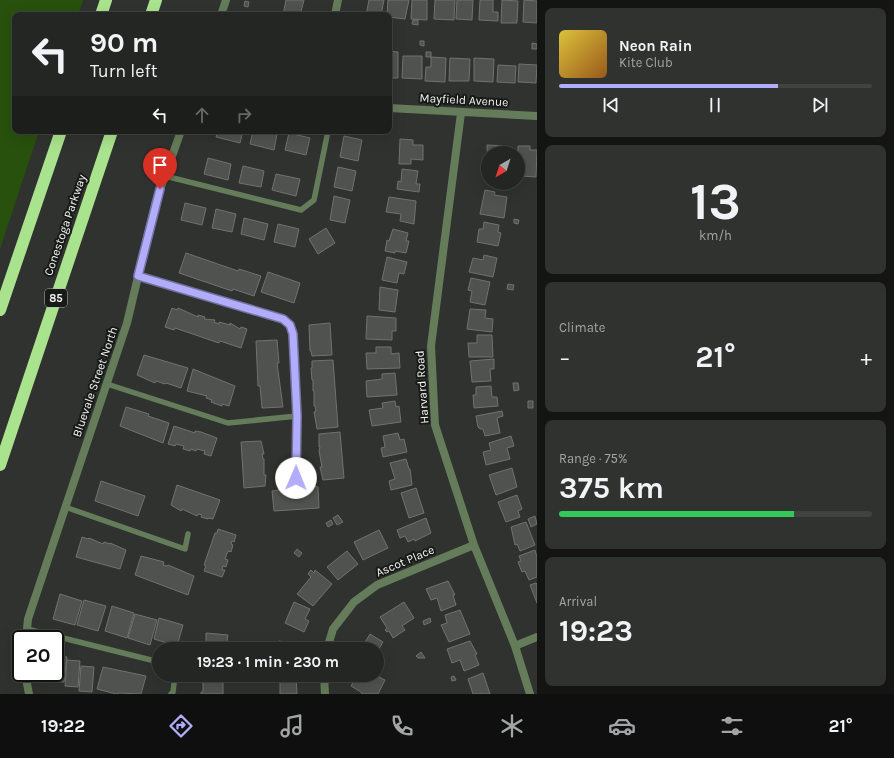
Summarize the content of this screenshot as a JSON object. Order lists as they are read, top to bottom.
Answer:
{
  "streets": {
    "highway": ["Conestoga Parkway", "85"],
    "street": [
      "Mayfield Avenue",
      "Bluevale Street North",
      "Harvard Road",
      "Ascot Place"
    ]
  },
  "crossings": [
    ["Mayfield Avenue", "Harvard Road"],
    ["Harvard Road", "Ascot Place"]
  ],
  "north": "bottom left",
  "page": {
    "turn": ["90 m", "Turn left"],
    "song": ["Neon Rain", "Kite Club"],
    "tile": [
      ["13", "km/h"],
      "Climate",
      ["Range · 75%", "375 km"],
      ["Arrival", "19:23"]
    ],
    "heat": ["−", "21°", "+"],
    "limit": "20",
    "trip": "19:23 · 1 min · 230 m",
    "tabs": ["19:22", "21°"]
  }
}
